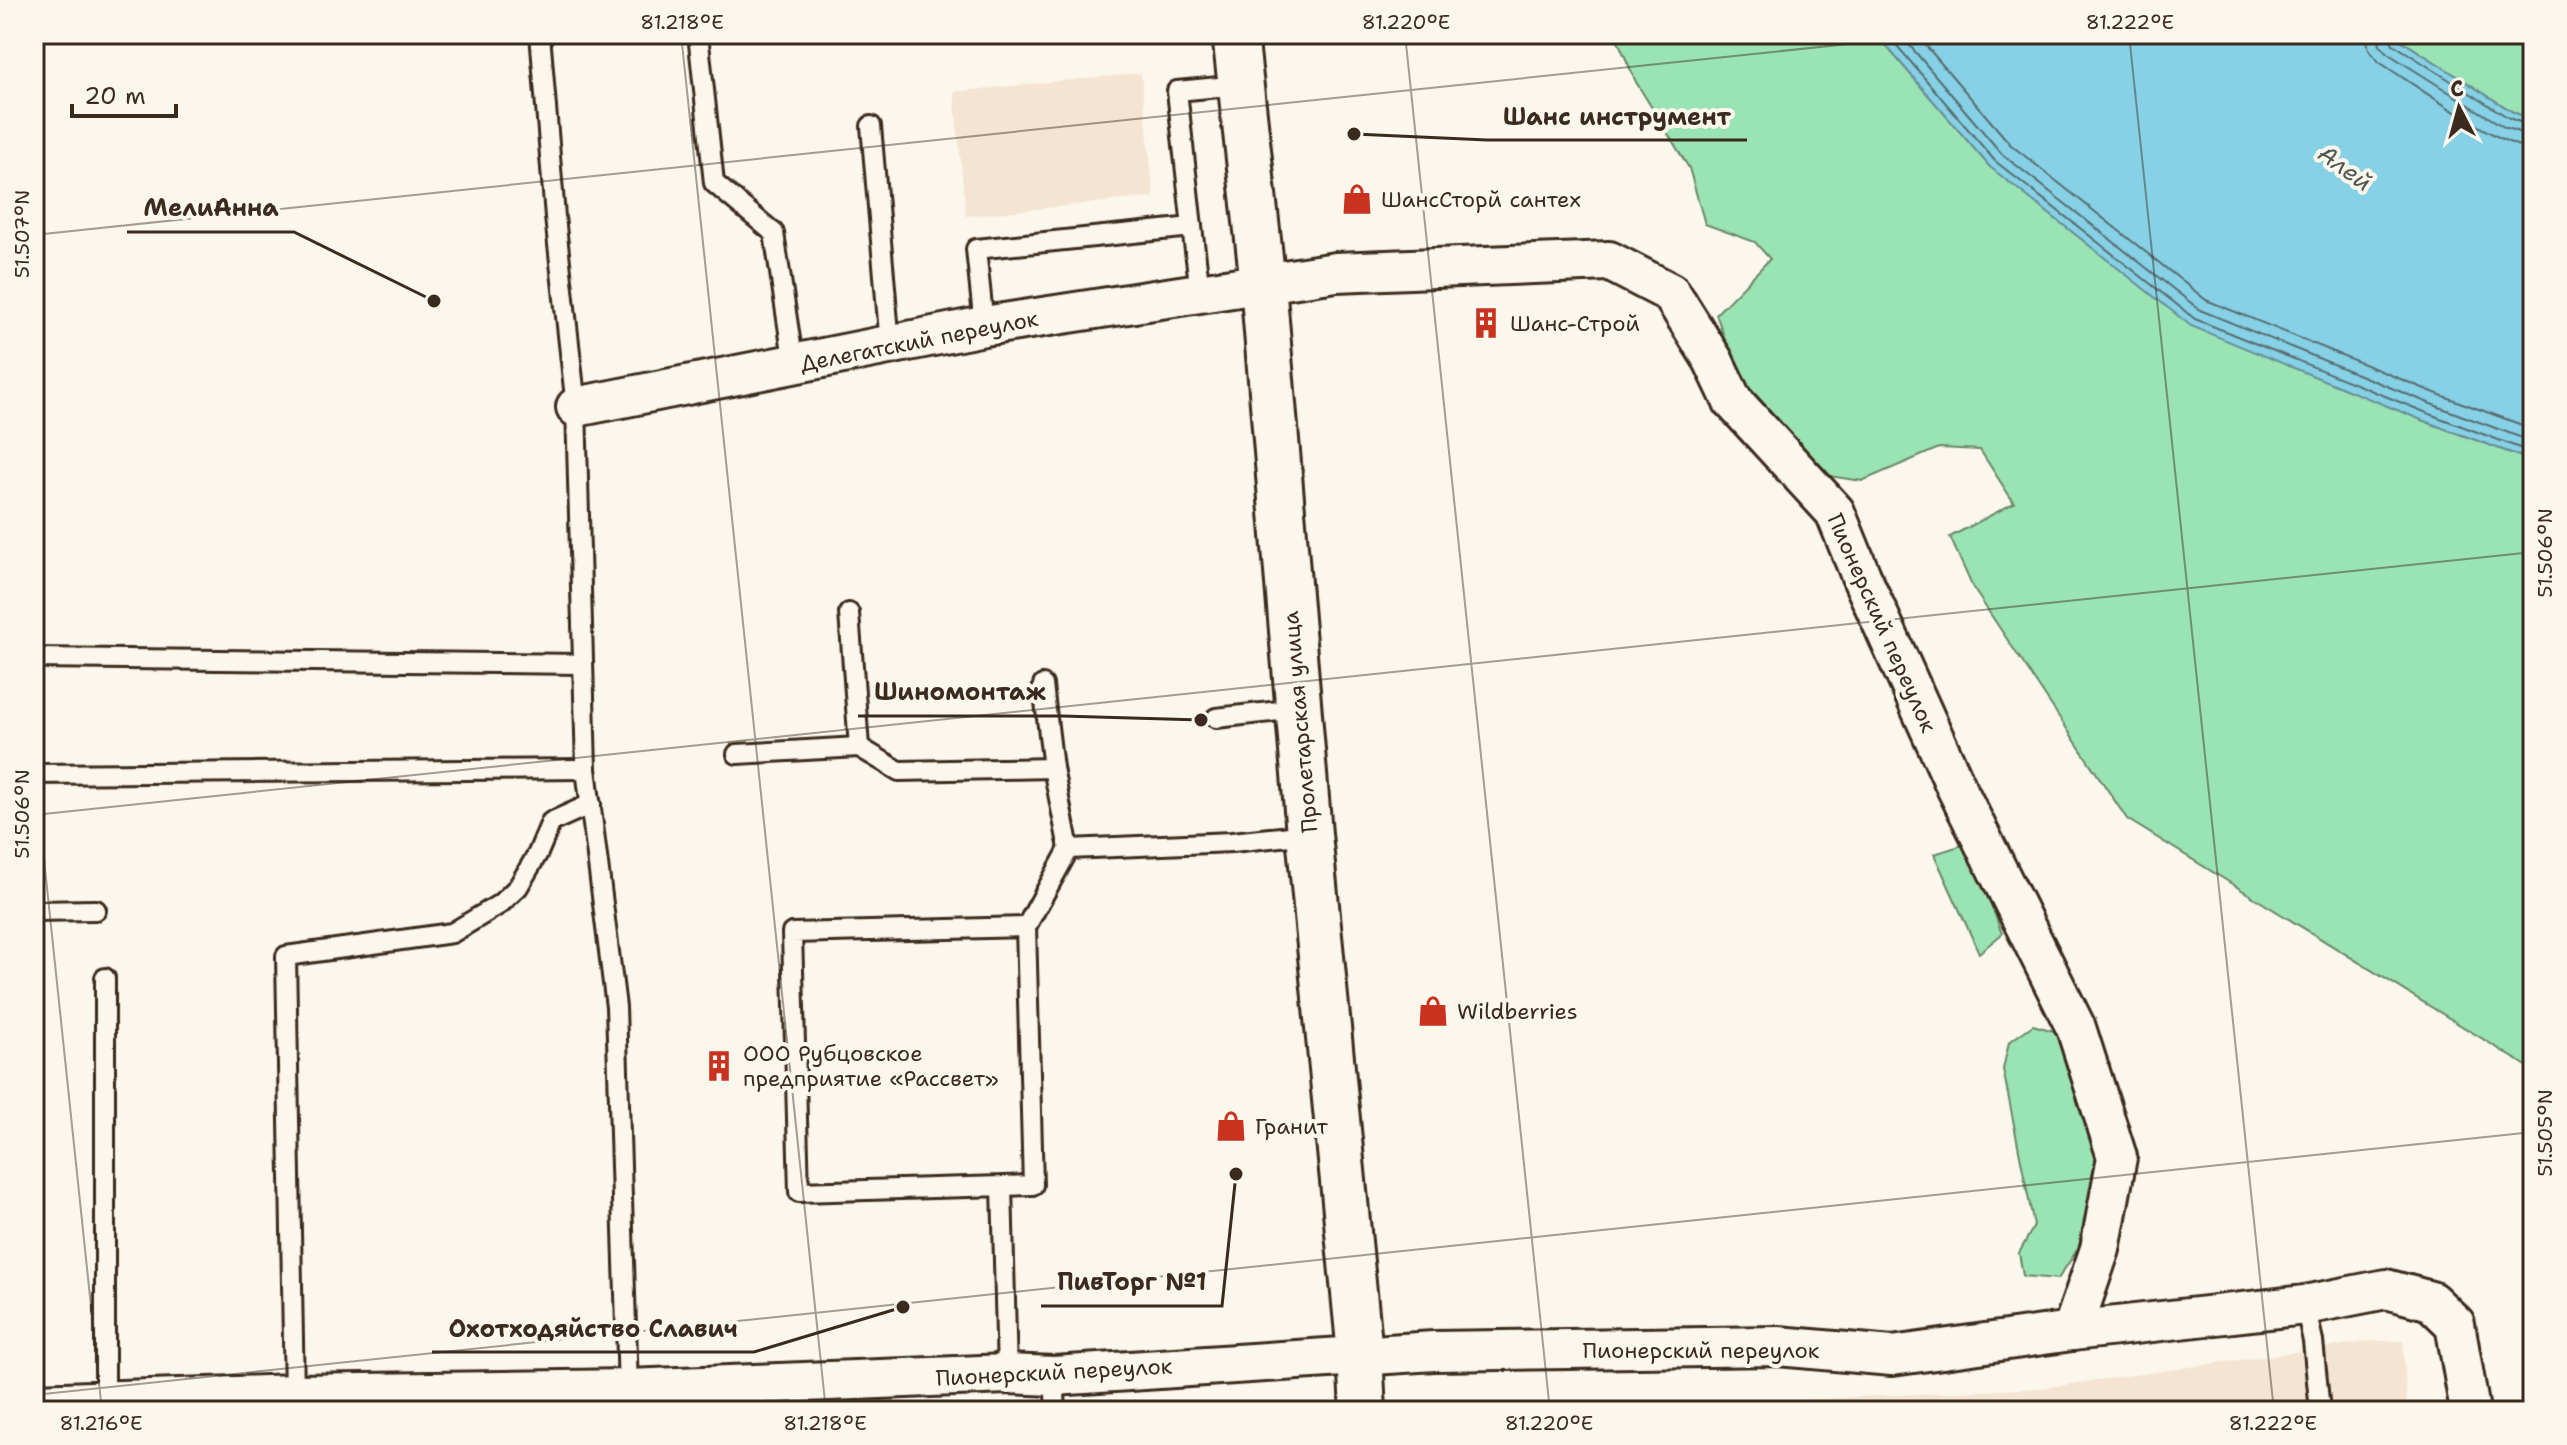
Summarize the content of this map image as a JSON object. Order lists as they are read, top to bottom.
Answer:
{
  "streets": {
    "main road": ["Пролетарская улица"],
    "street": ["Делегатский переулок", "Пионерский переулок"]
  },
  "crossings": [
    ["Делегатский переулок", "Пионерский переулок"],
    ["Делегатский переулок", "Пролетарская улица"],
    ["Пионерский переулок", "Пролетарская улица"]
  ],
  "water": ["Алей"],
  "places": {
    "other": [
      "Шанс инструмент",
      "МелиАнна",
      "Шиномонтаж",
      "ПивТорг №1",
      "Охотходяйство Славич"
    ],
    "shop": ["ШансСторй сантех", "Wildberries", "Гранит"],
    "building": ["Шанс-Строй", "ООО Рубцовское предприятие «Рассвет»"]
  },
  "scale_bar": "20 m",
  "north": "top",
  "coordinates": [
    "81.218°E",
    "81.220°E",
    "81.222°E",
    "51.507°N",
    "51.506°N",
    "51.505°N",
    "81.216°E"
  ]
}
